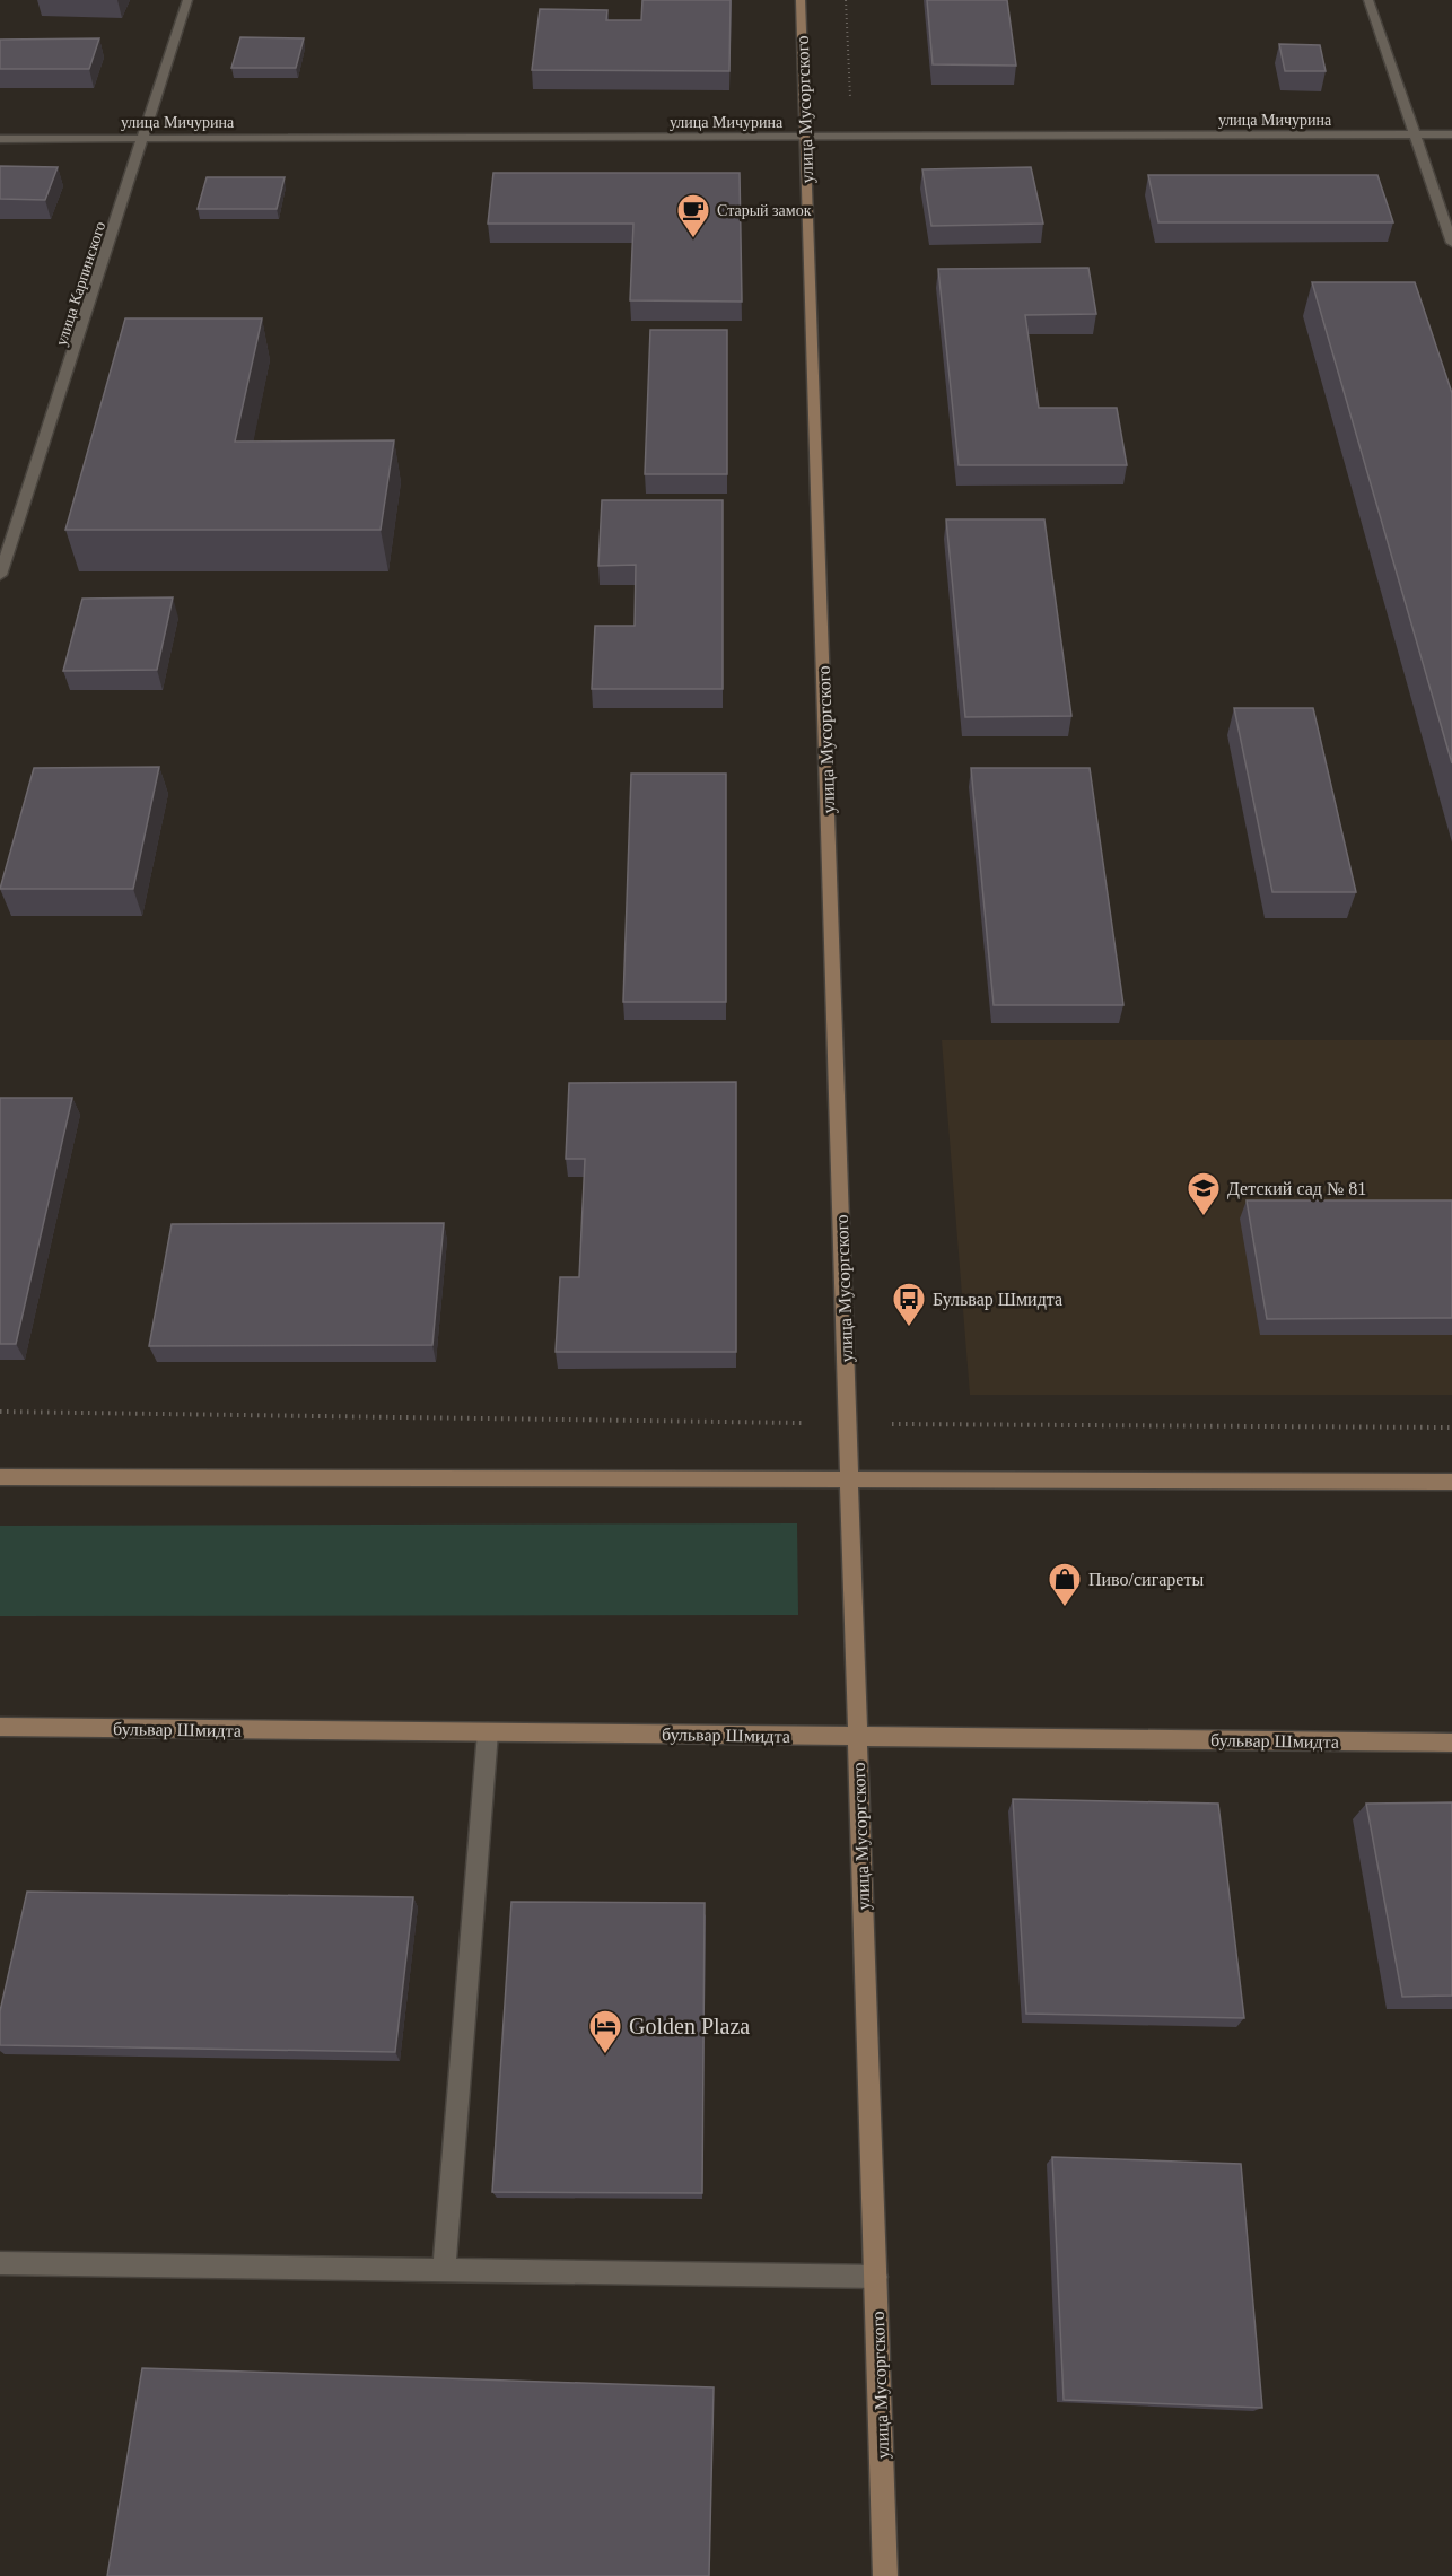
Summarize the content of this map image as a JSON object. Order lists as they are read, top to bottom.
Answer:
{
  "streets": {
    "street": [
      "улица Мусоргского",
      "улица Мичурина",
      "улица Карпинского",
      "бульвар Шмидта"
    ]
  },
  "crossings": [
    ["улица Мусоргского", "улица Мичурина"],
    ["улица Мусоргского", "бульвар Шмидта"],
    ["улица Мичурина", "улица Карпинского"]
  ],
  "places": {
    "cafe": ["Старый замок"],
    "school or university": ["Детский сад № 81"],
    "bus stop": ["Бульвар Шмидта"],
    "shop": ["Пиво/сигареты"],
    "hotel": ["Golden Plaza"]
  }
}
